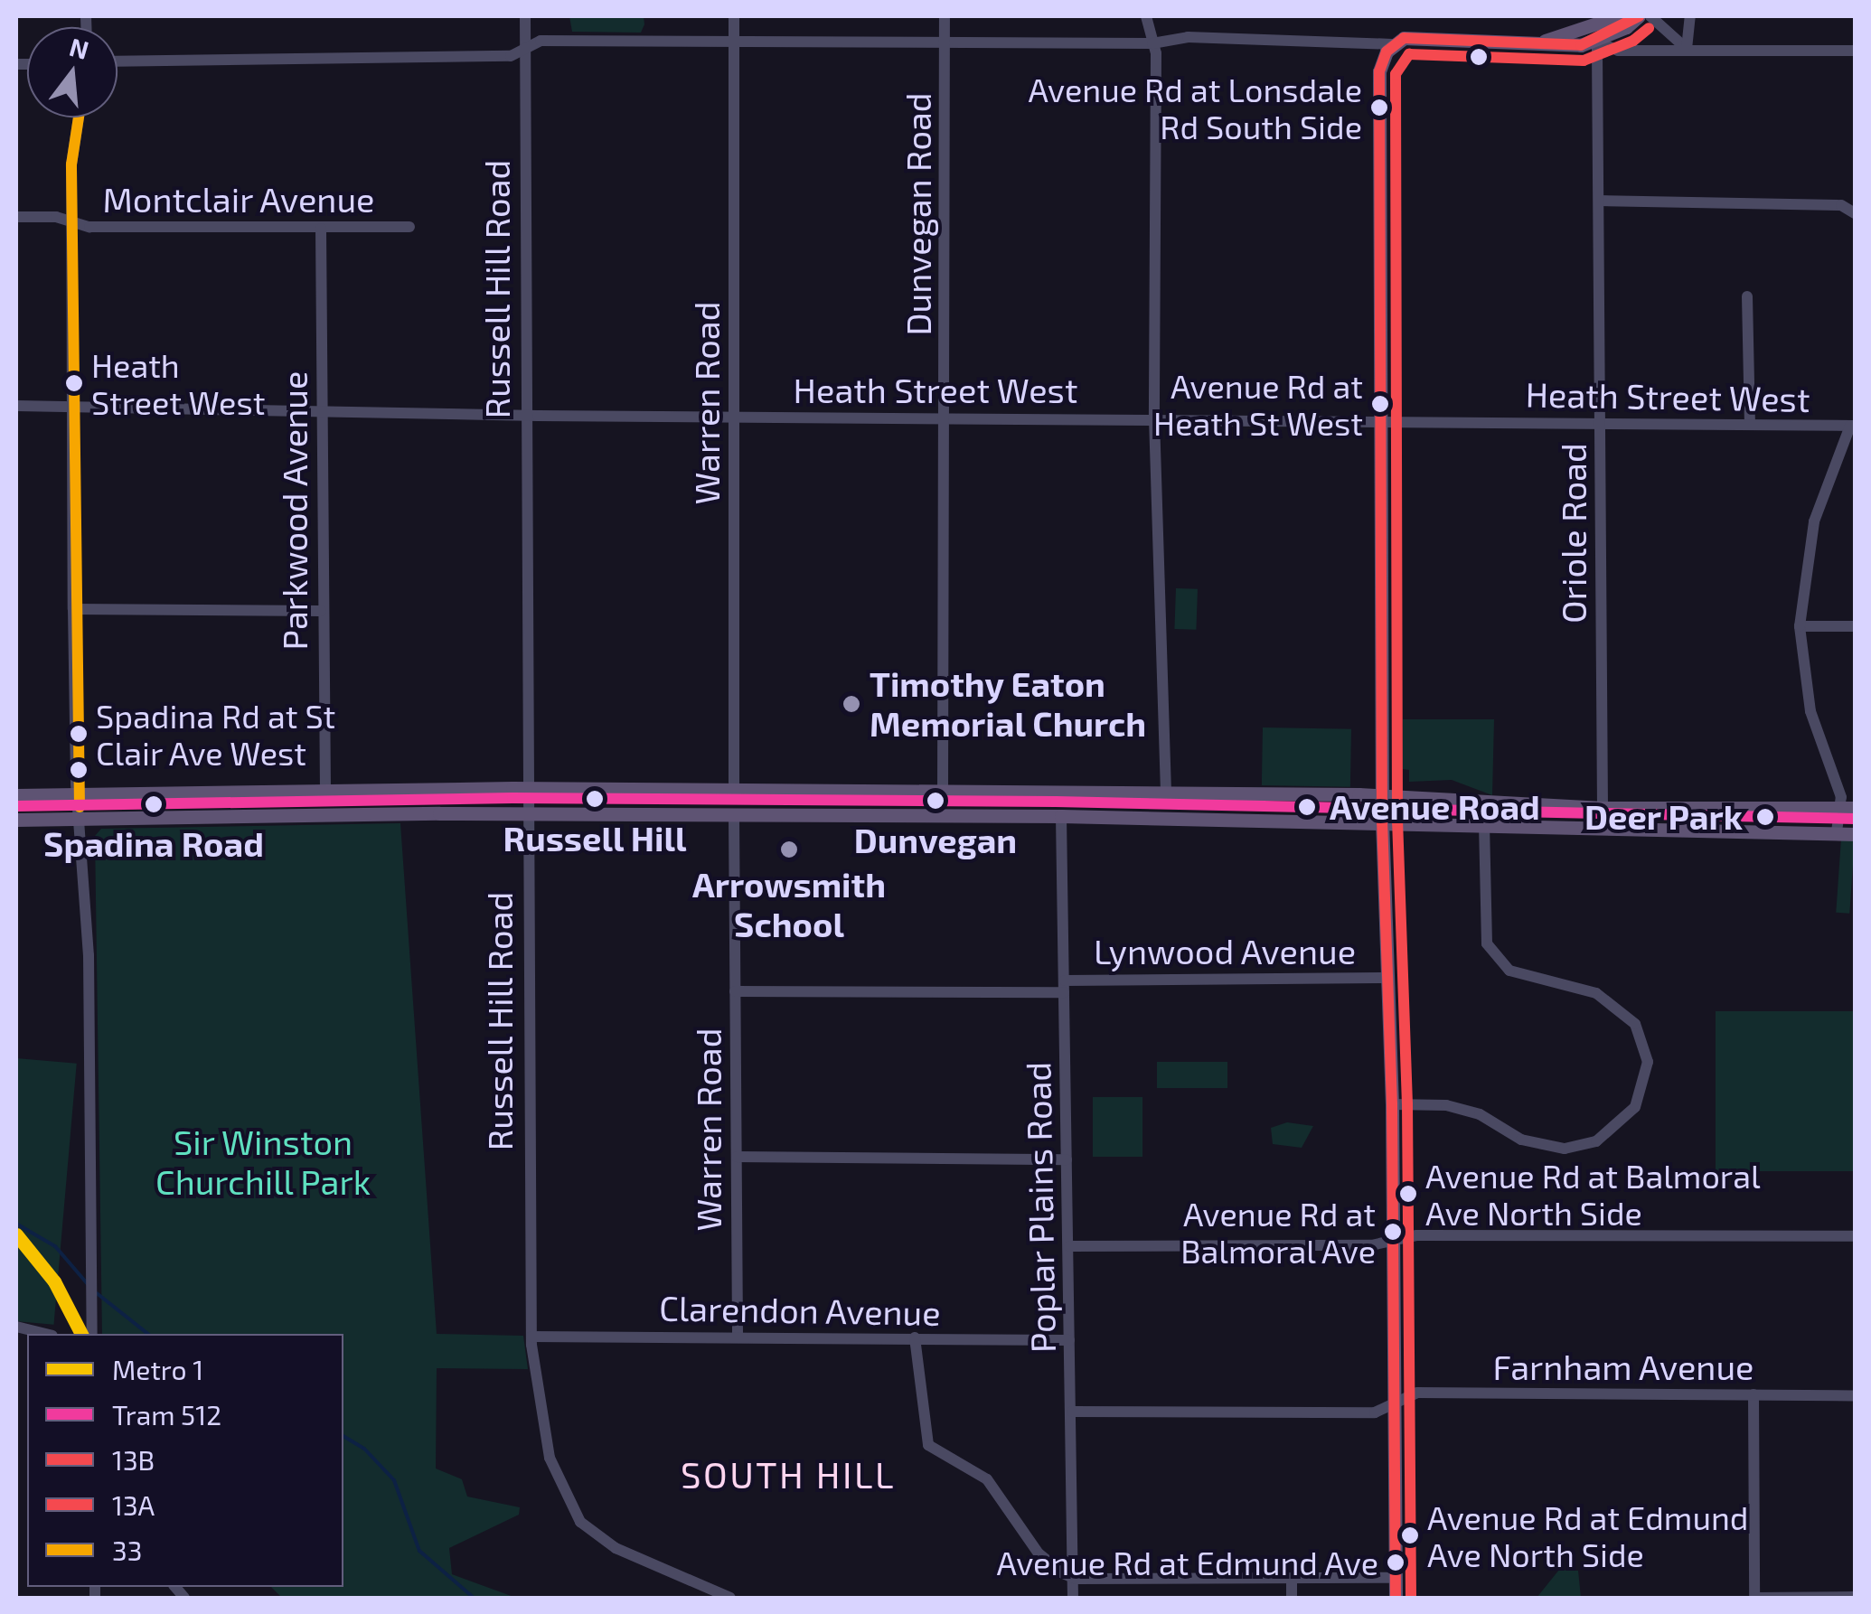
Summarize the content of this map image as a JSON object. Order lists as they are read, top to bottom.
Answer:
{
  "streets": {
    "street": [
      "Montclair Avenue",
      "Dunvegan Road",
      "Russell Hill Road",
      "Heath Street West",
      "Warren Road",
      "Parkwood Avenue",
      "Oriole Road",
      "Lynwood Avenue",
      "Poplar Plains Road",
      "Clarendon Avenue",
      "Farnham Avenue"
    ]
  },
  "crossings": [
    ["Montclair Avenue", "Parkwood Avenue"],
    ["Dunvegan Road", "Heath Street West"],
    ["Russell Hill Road", "Heath Street West"],
    ["Russell Hill Road", "Clarendon Avenue"],
    ["Heath Street West", "Warren Road"],
    ["Heath Street West", "Parkwood Avenue"],
    ["Heath Street West", "Oriole Road"],
    ["Warren Road", "Lynwood Avenue"],
    ["Warren Road", "Clarendon Avenue"],
    ["Lynwood Avenue", "Poplar Plains Road"],
    ["Poplar Plains Road", "Clarendon Avenue"]
  ],
  "districts": ["SOUTH HILL"],
  "parks": ["Sir Winston Churchill Park"],
  "places": [
    "Avenue Rd at Lonsdale Rd South Side",
    "Heath Street West",
    "Avenue Rd at Heath St West",
    "Timothy Eaton Memorial Church",
    "Spadina Rd at St Clair Ave West",
    "Russell Hill",
    "Dunvegan",
    "Spadina Road",
    "Avenue Road",
    "Deer Park",
    "Arrowsmith School",
    "Avenue Rd at Balmoral Ave North Side",
    "Avenue Rd at Balmoral Ave",
    "Avenue Rd at Edmund Ave North Side",
    "Avenue Rd at Edmund Ave"
  ],
  "lines": [
    "transit line 13B",
    "transit line 13A",
    "transit line 33",
    "tram line 512",
    "metro line 1"
  ],
  "legend": [
    "Metro 1",
    "Tram 512",
    "13B",
    "13A",
    "33"
  ],
  "north": "top"
}
